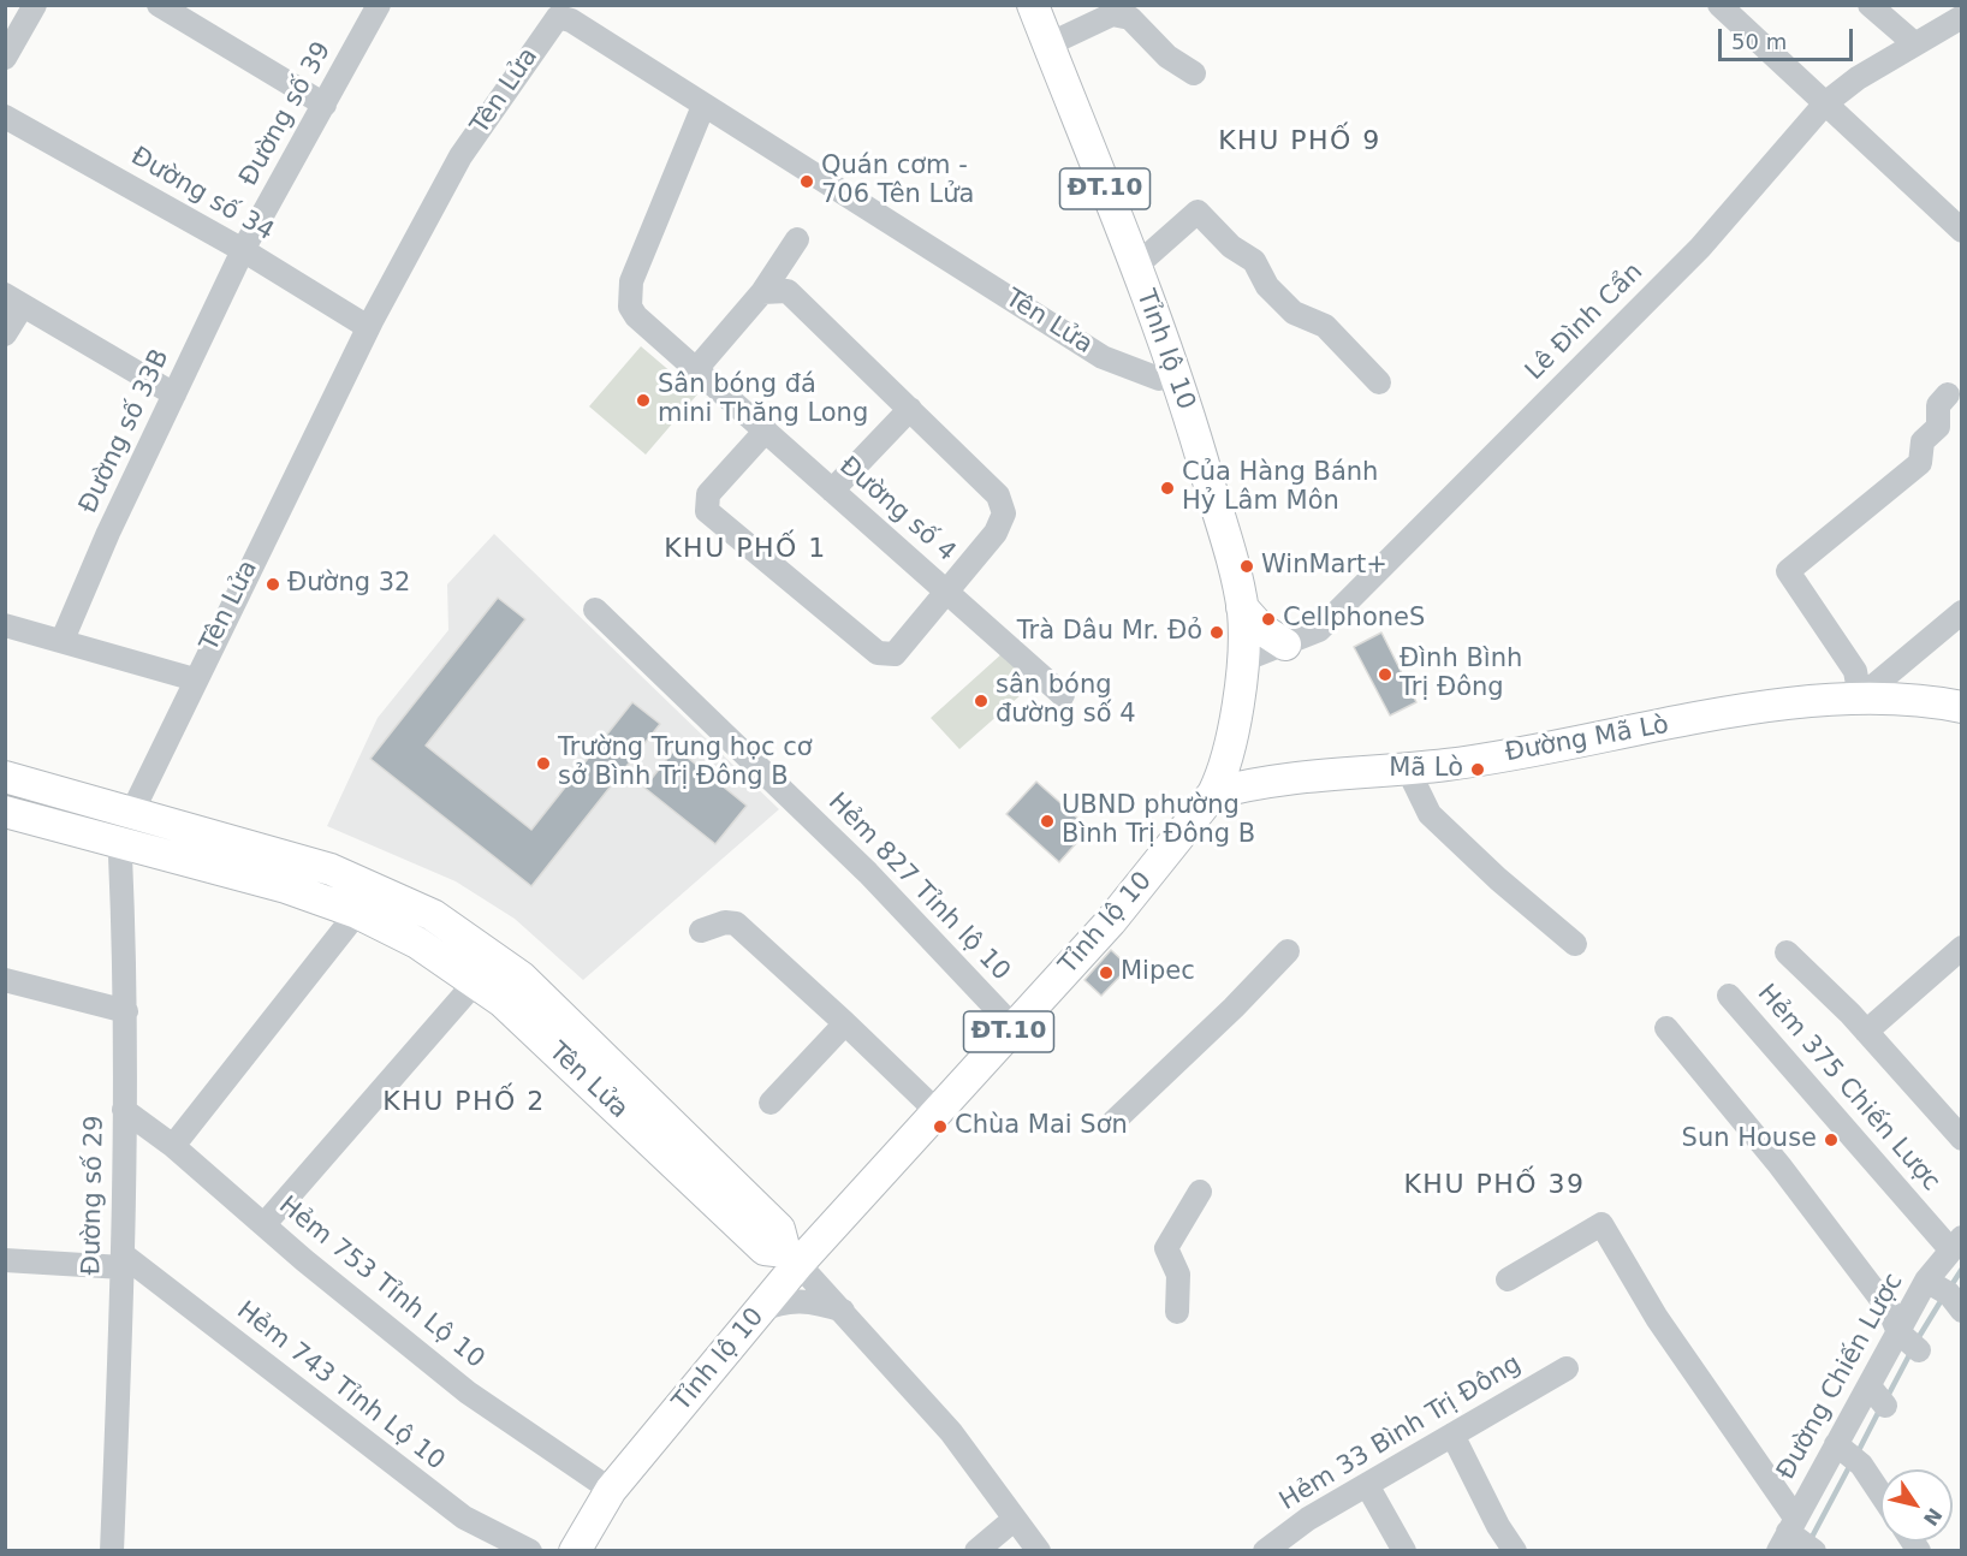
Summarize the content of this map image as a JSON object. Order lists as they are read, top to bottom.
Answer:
{
  "streets": {
    "main road": [
      "Tên Lửa",
      "ĐT.10",
      "Tỉnh lộ 10",
      "Đường Mã Lò"
    ],
    "street": [
      "Đường số 39",
      "Đường số 34",
      "Lê Đình Cẩn",
      "Đường số 33B",
      "Đường số 4",
      "Hẻm 827 Tỉnh lộ 10",
      "Hẻm 375 Chiến Lược",
      "Đường số 29",
      "Hẻm 753 Tỉnh Lộ 10",
      "Đường Chiến Lược",
      "Hẻm 743 Tỉnh Lộ 10",
      "Hẻm 33 Bình Trị Đông"
    ]
  },
  "crossings": [
    ["Tên Lửa", "Đường số 34"],
    ["Tên Lửa", "Tỉnh lộ 10"],
    ["Tên Lửa", "Đường số 4"],
    ["Tên Lửa", "Đường số 29"],
    ["Đường số 39", "Đường số 34"],
    ["Đường số 39", "Đường số 33B"],
    ["Đường số 34", "Đường số 33B"],
    ["Lê Đình Cẩn", "Tỉnh lộ 10"],
    ["Tỉnh lộ 10", "Đường Mã Lò"],
    ["Tỉnh lộ 10", "Hẻm 827 Tỉnh lộ 10"],
    ["Tỉnh lộ 10", "Hẻm 753 Tỉnh Lộ 10"],
    ["Hẻm 375 Chiến Lược", "Đường Chiến Lược"],
    ["Đường số 29", "Hẻm 753 Tỉnh Lộ 10"],
    ["Đường số 29", "Hẻm 743 Tỉnh Lộ 10"]
  ],
  "districts": [
    "KHU PHỐ 9",
    "KHU PHỐ 1",
    "KHU PHỐ 2",
    "KHU PHỐ 39"
  ],
  "places": [
    "Quán cơm - 706 Tên Lửa",
    "Sân bóng đá mini Thăng Long",
    "Của Hàng Bánh Hỷ Lâm Môn",
    "WinMart+",
    "Đường 32",
    "CellphoneS",
    "Trà Dâu Mr. Đỏ",
    "Đình Bình Trị Đông",
    "sân bóng đường số 4",
    "Trường Trung học cơ sở Bình Trị Đông B",
    "Mã Lò",
    "UBND phường Bình Trị Đông B",
    "Mipec",
    "Chùa Mai Sơn",
    "Sun House"
  ],
  "scale_bar": "50 m",
  "north": "bottom right"
}
